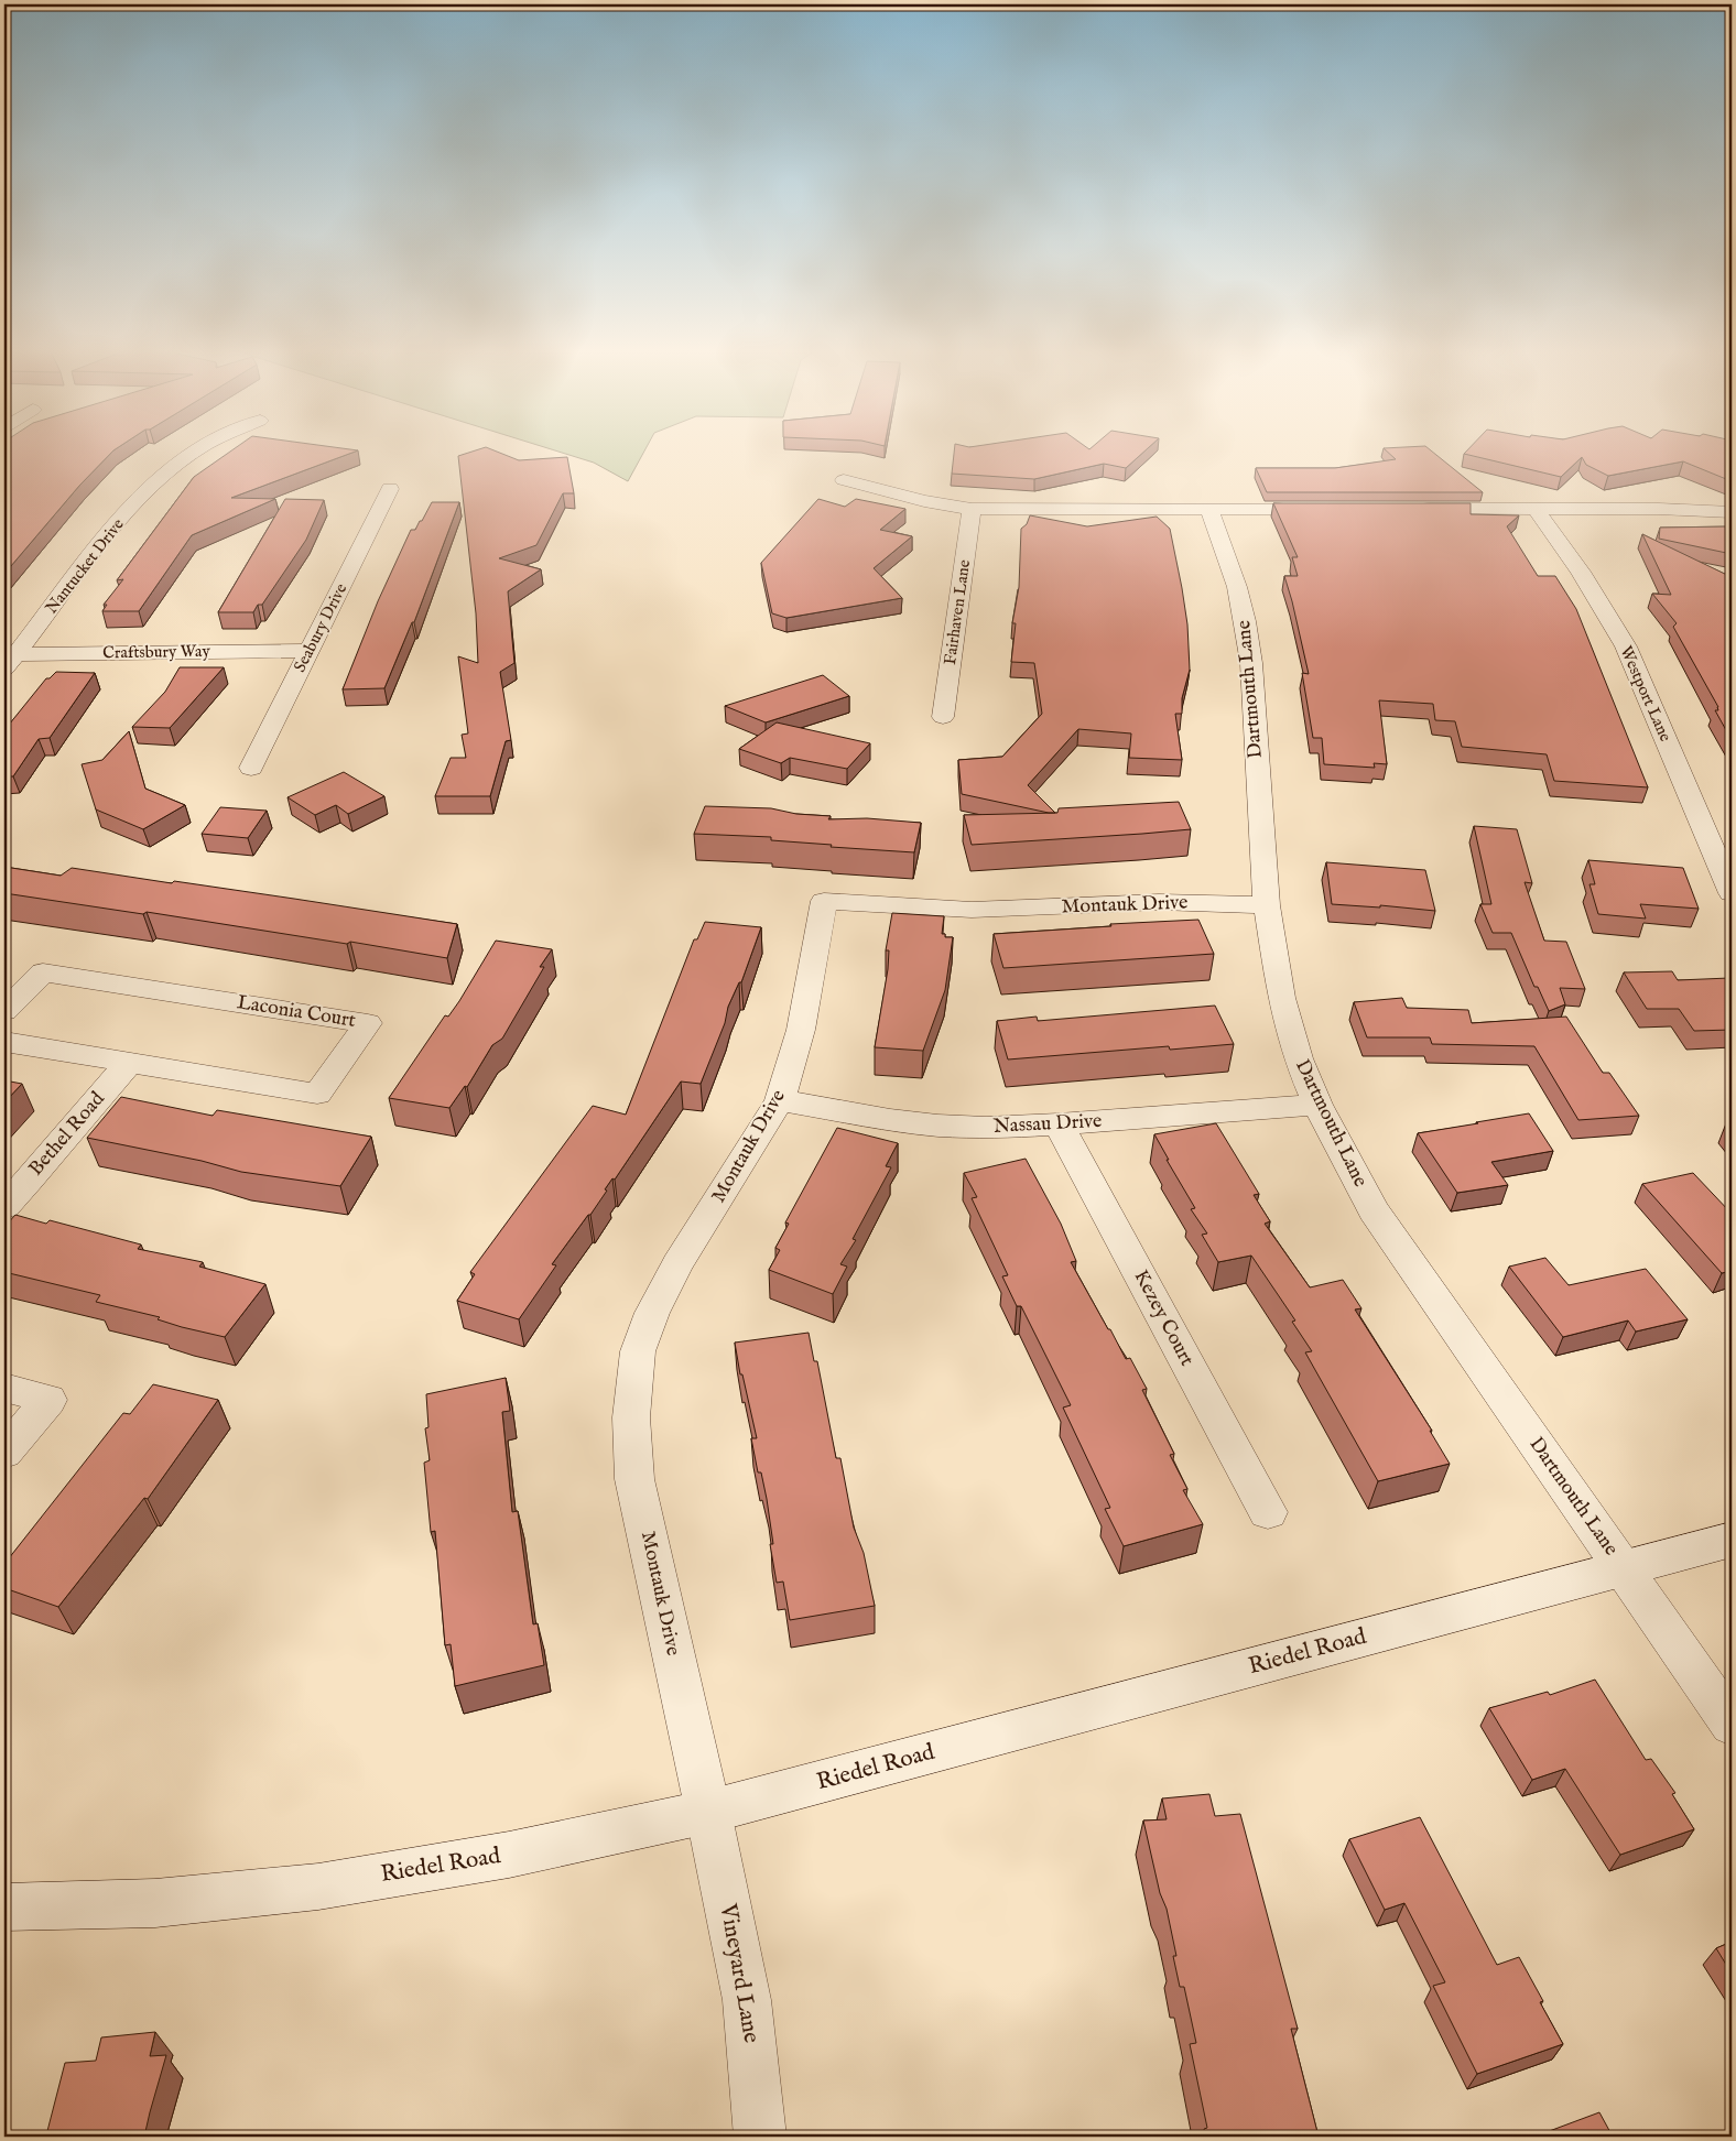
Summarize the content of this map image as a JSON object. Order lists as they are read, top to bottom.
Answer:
{
  "streets": {
    "street": [
      "Nantucket Drive",
      "Fairhaven Lane",
      "Seabury Drive",
      "Craftsbury Way",
      "Dartmouth Lane",
      "Westport Lane",
      "Montauk Drive",
      "Laconia Court",
      "Nassau Drive",
      "Bethel Road",
      "Kezey Court",
      "Riedel Road",
      "Vineyard Lane"
    ]
  },
  "crossings": [
    ["Nantucket Drive", "Craftsbury Way"],
    ["Seabury Drive", "Craftsbury Way"],
    ["Dartmouth Lane", "Montauk Drive"],
    ["Dartmouth Lane", "Nassau Drive"],
    ["Dartmouth Lane", "Riedel Road"],
    ["Montauk Drive", "Nassau Drive"],
    ["Montauk Drive", "Riedel Road"],
    ["Montauk Drive", "Vineyard Lane"],
    ["Laconia Court", "Bethel Road"],
    ["Nassau Drive", "Kezey Court"],
    ["Riedel Road", "Vineyard Lane"]
  ]
}
